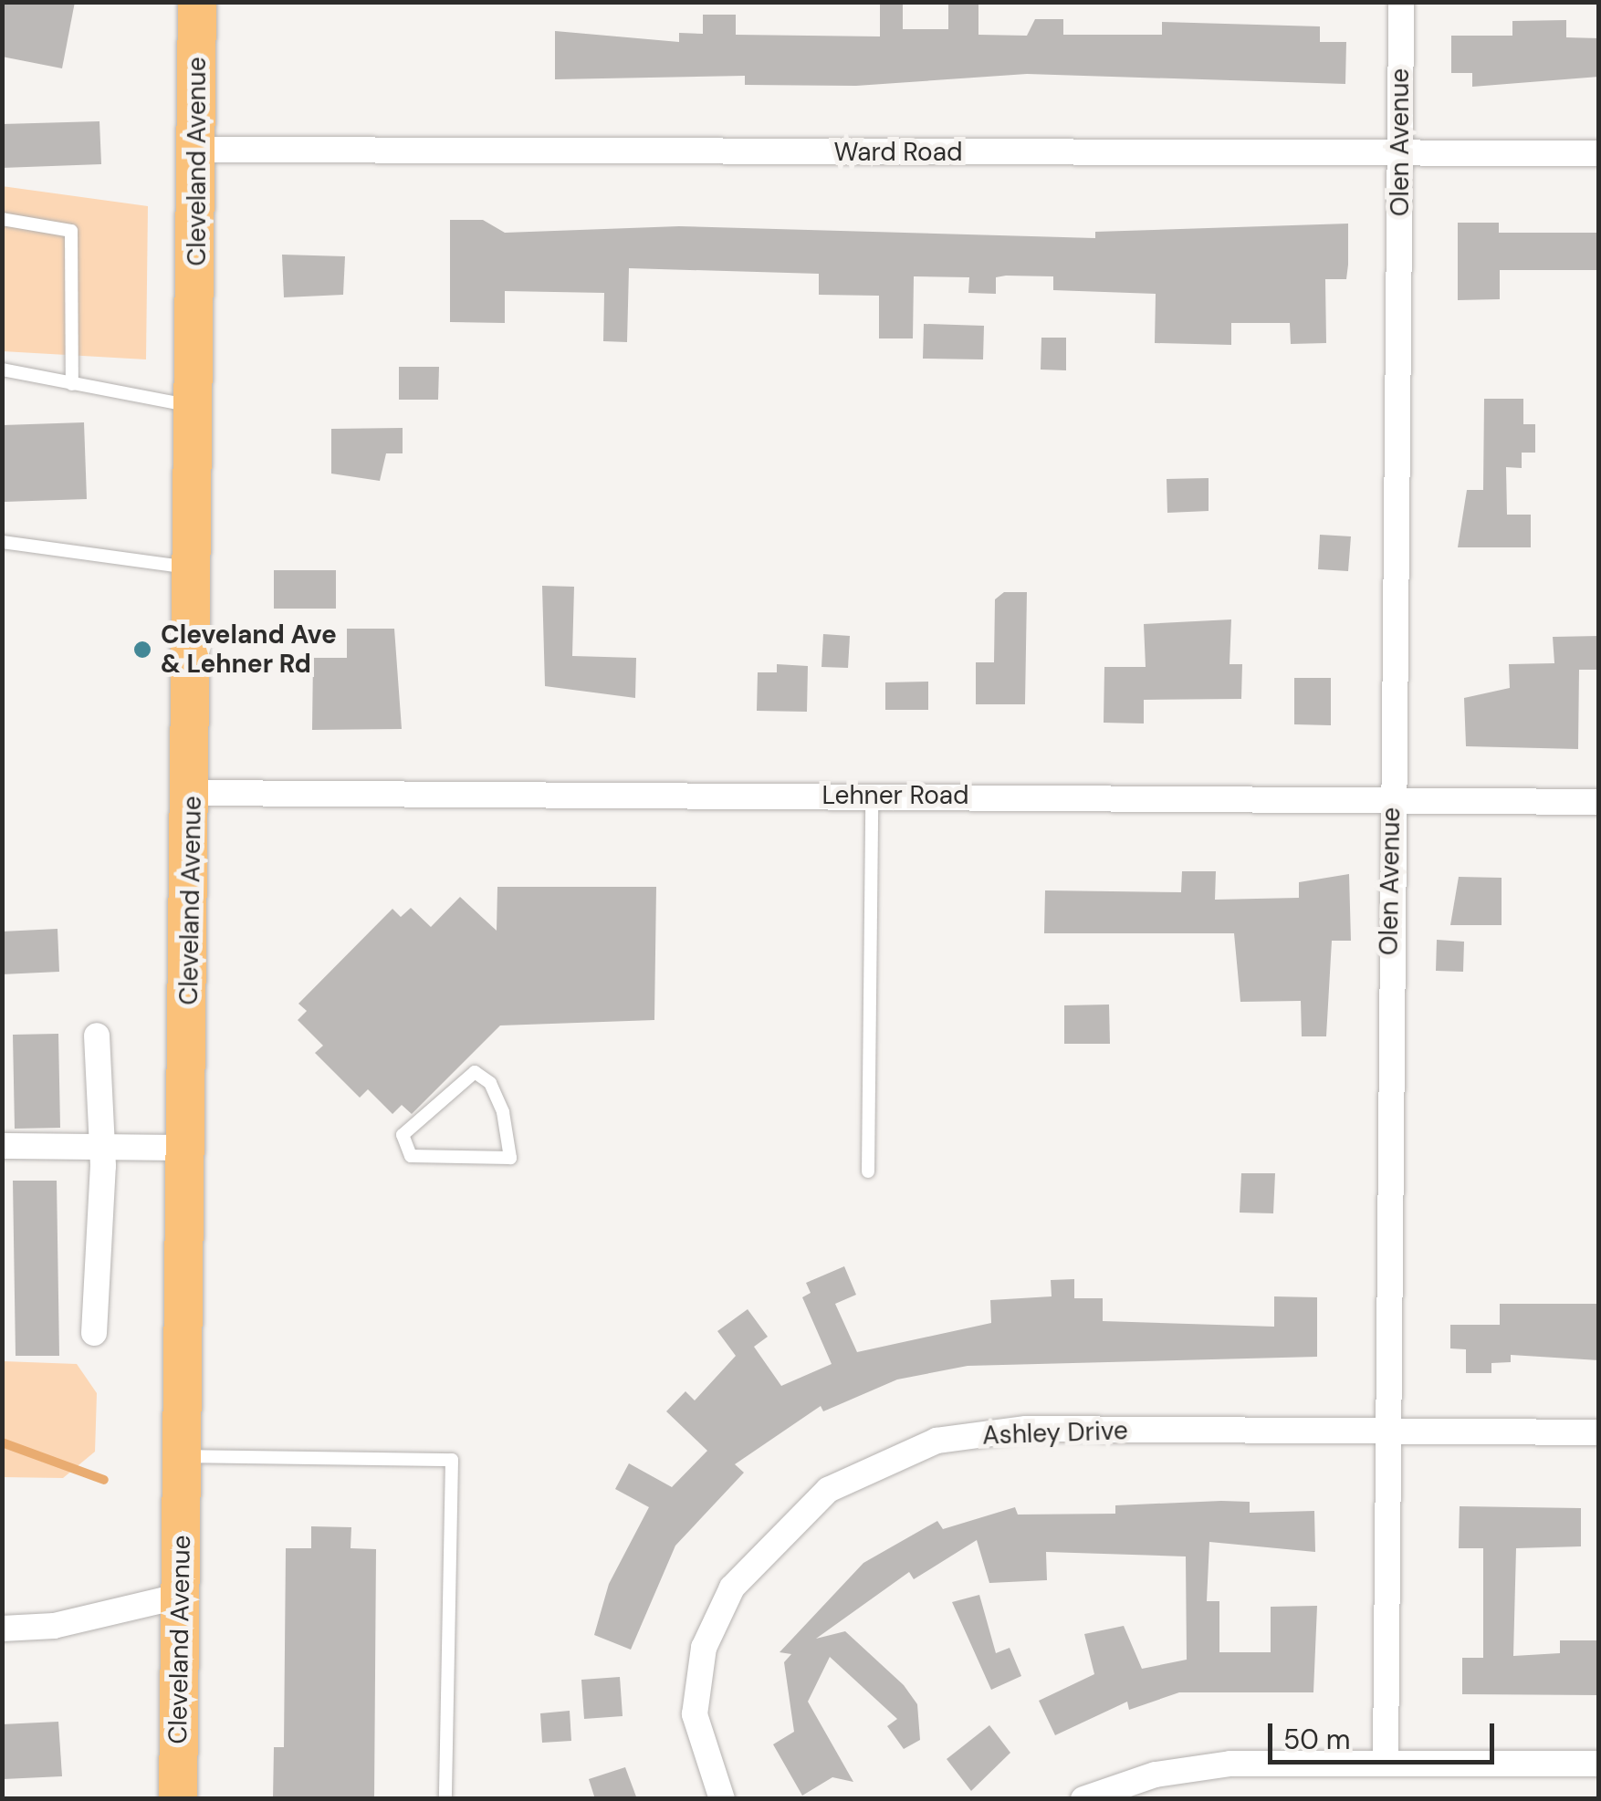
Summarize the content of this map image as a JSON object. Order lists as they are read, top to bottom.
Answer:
{
  "streets": {
    "main road": ["Cleveland Avenue"],
    "street": [
      "Olen Avenue",
      "Ward Road",
      "Lehner Road",
      "Ashley Drive"
    ]
  },
  "crossings": [
    ["Olen Avenue", "Ward Road"],
    ["Olen Avenue", "Lehner Road"],
    ["Olen Avenue", "Ashley Drive"],
    ["Ward Road", "Cleveland Avenue"],
    ["Cleveland Avenue", "Lehner Road"]
  ],
  "places": ["Cleveland Ave & Lehner Rd"],
  "scale_bar": "50 m"
}
